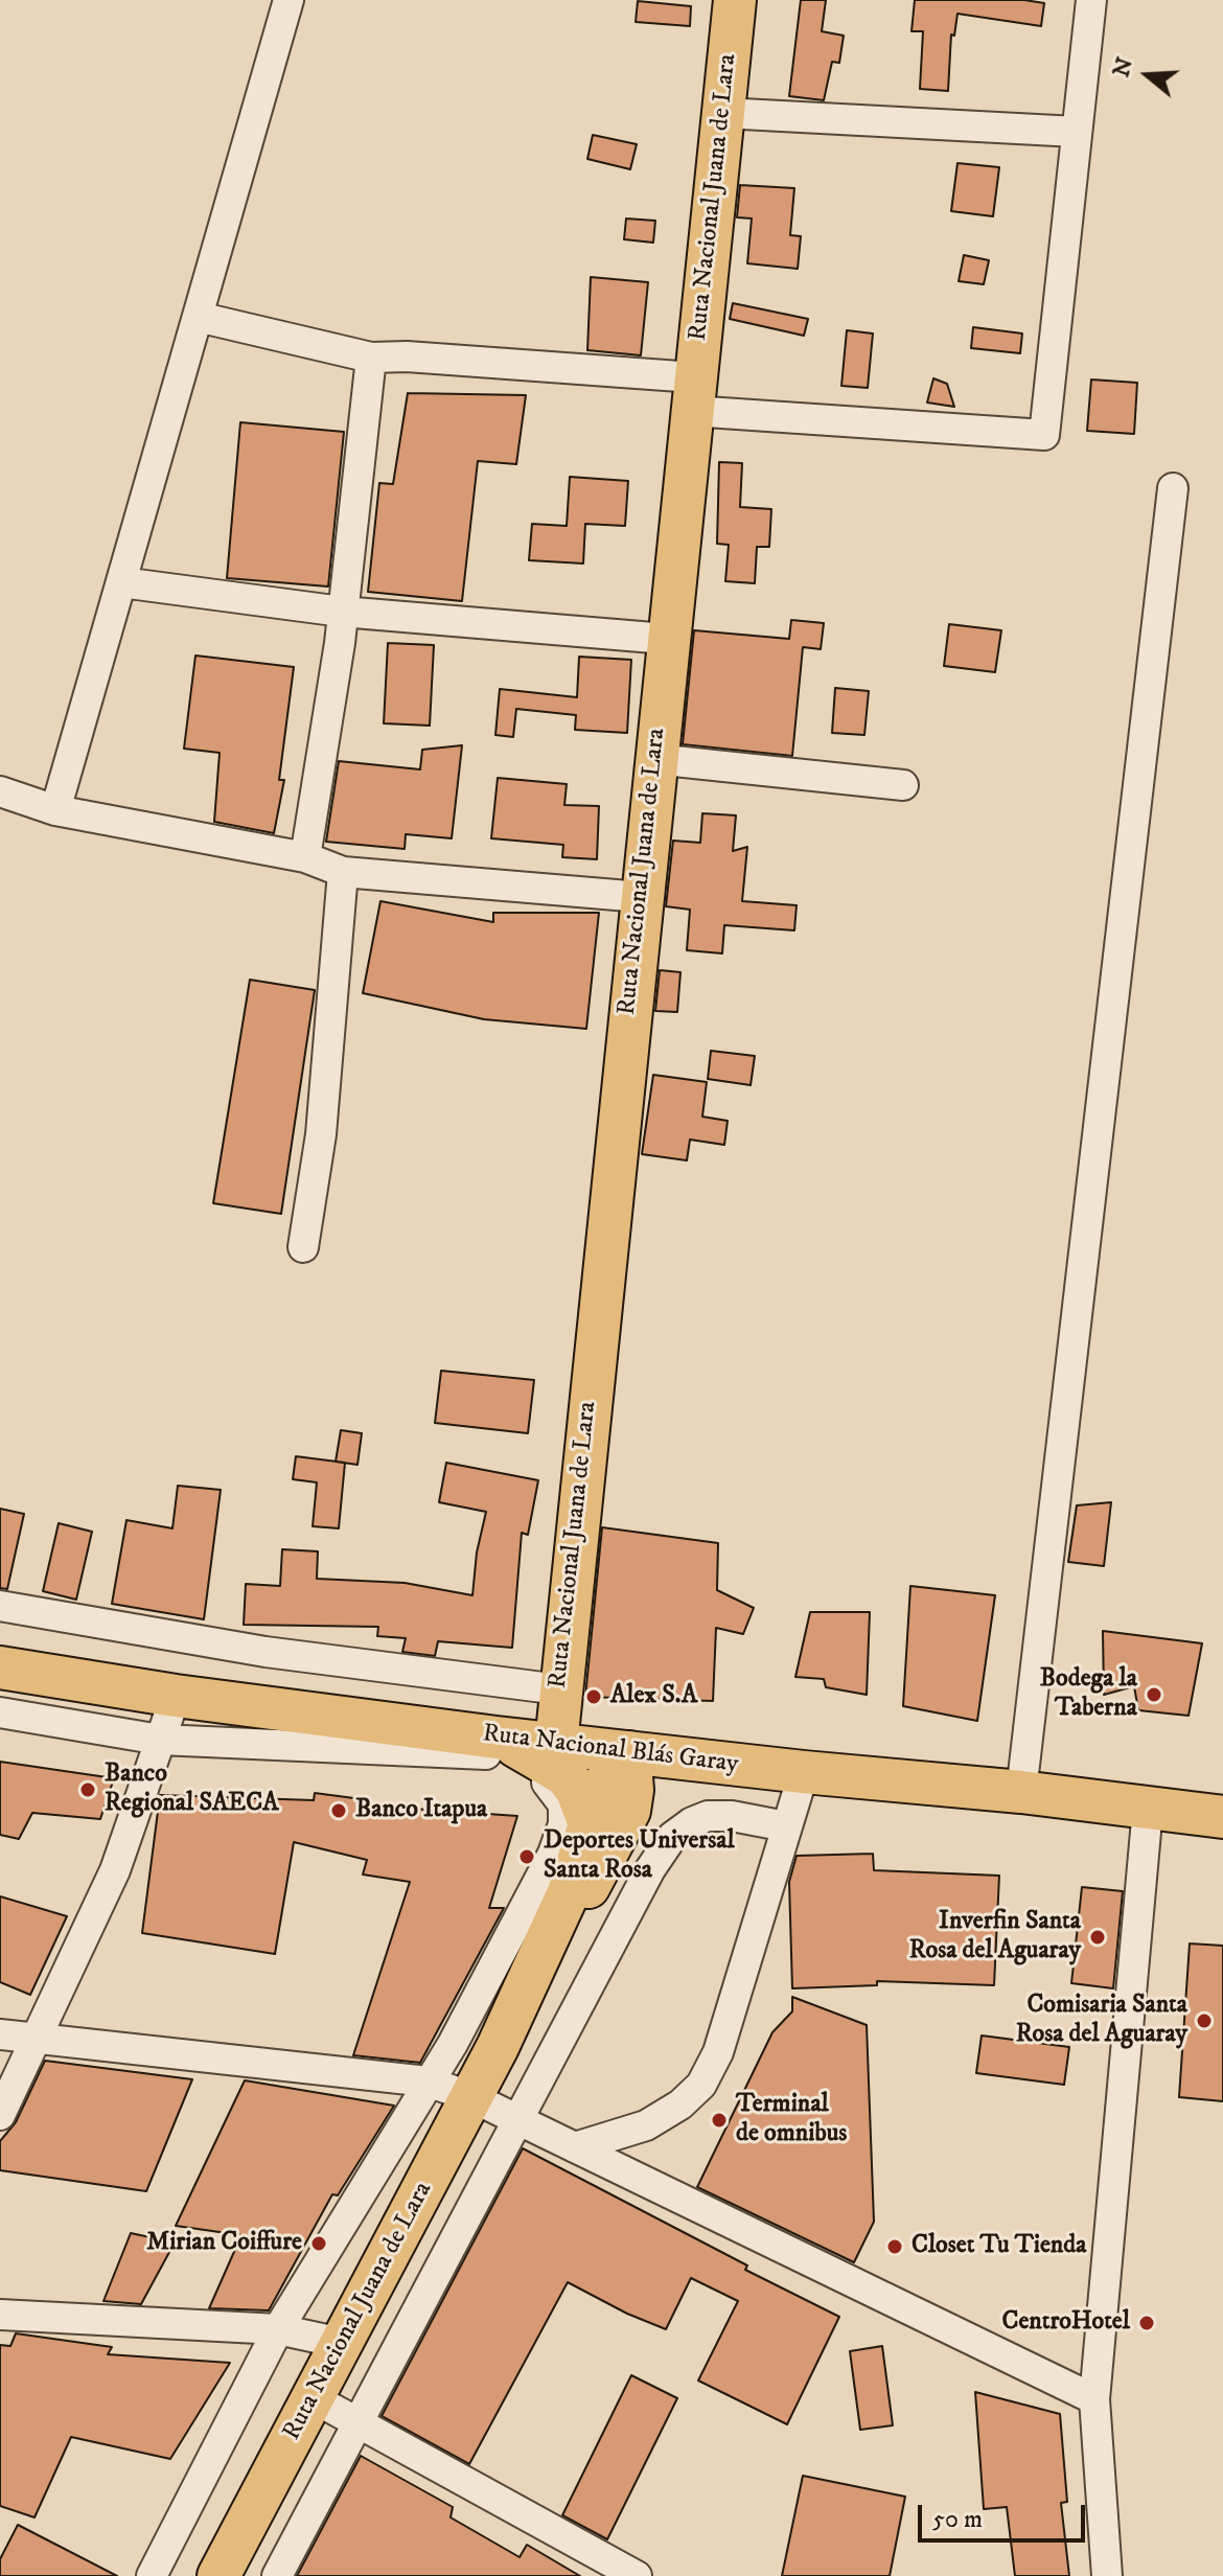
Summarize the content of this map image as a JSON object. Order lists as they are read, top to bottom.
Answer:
{
  "streets": {
    "highway": ["Ruta Nacional Juana de Lara", "Ruta Nacional Blás Garay"]
  },
  "crossings": [
    ["Ruta Nacional Juana de Lara", "Ruta Nacional Blás Garay"]
  ],
  "places": [
    "Bodega la Taberna",
    "Alex S.A",
    "Banco Regional SAECA",
    "Banco Itapua",
    "Deportes Universal Santa Rosa",
    "Inverfin Santa Rosa del Aguaray",
    "Comisaria Santa Rosa del Aguaray",
    "Terminal de omnibus",
    "Mirian Coiffure",
    "Closet Tu Tienda",
    "CentroHotel"
  ],
  "scale_bar": "50 m",
  "north": "left"
}
